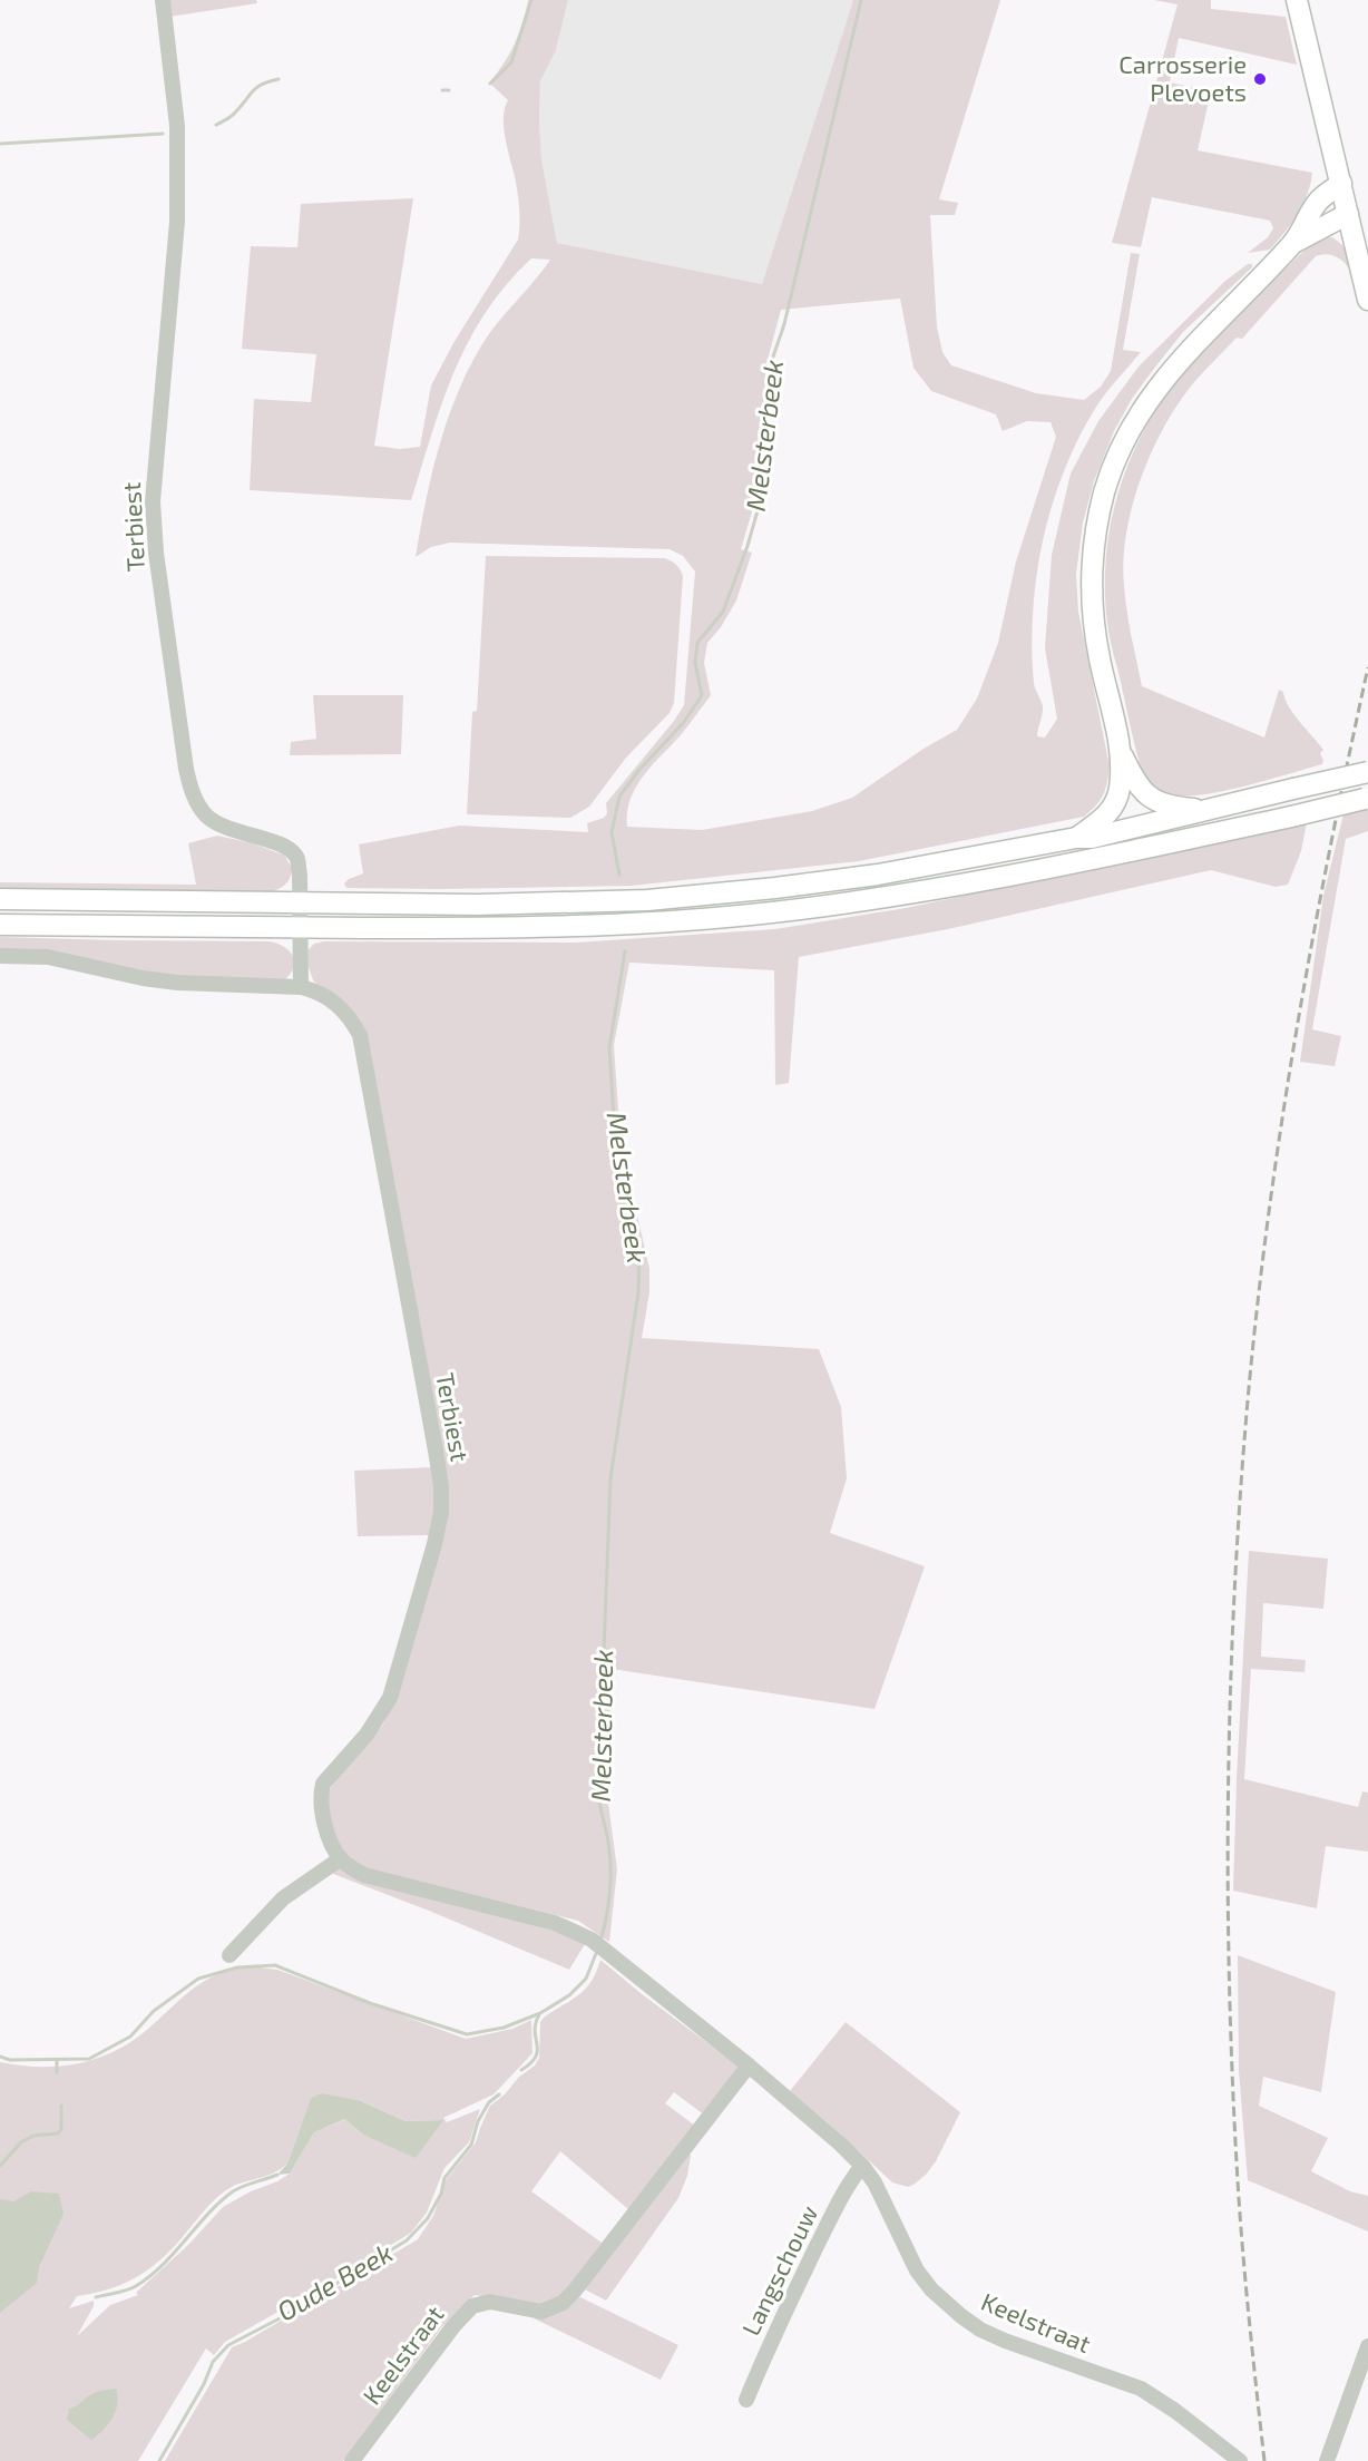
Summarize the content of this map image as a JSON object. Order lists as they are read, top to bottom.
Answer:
{
  "streets": {
    "street": ["Terbiest", "Langschouw", "Keelstraat"]
  },
  "crossings": [
    ["Terbiest", "Keelstraat"],
    ["Langschouw", "Keelstraat"]
  ],
  "water": ["Melsterbeek", "Oude Beek"],
  "places": ["Carrosserie Plevoets"]
}
